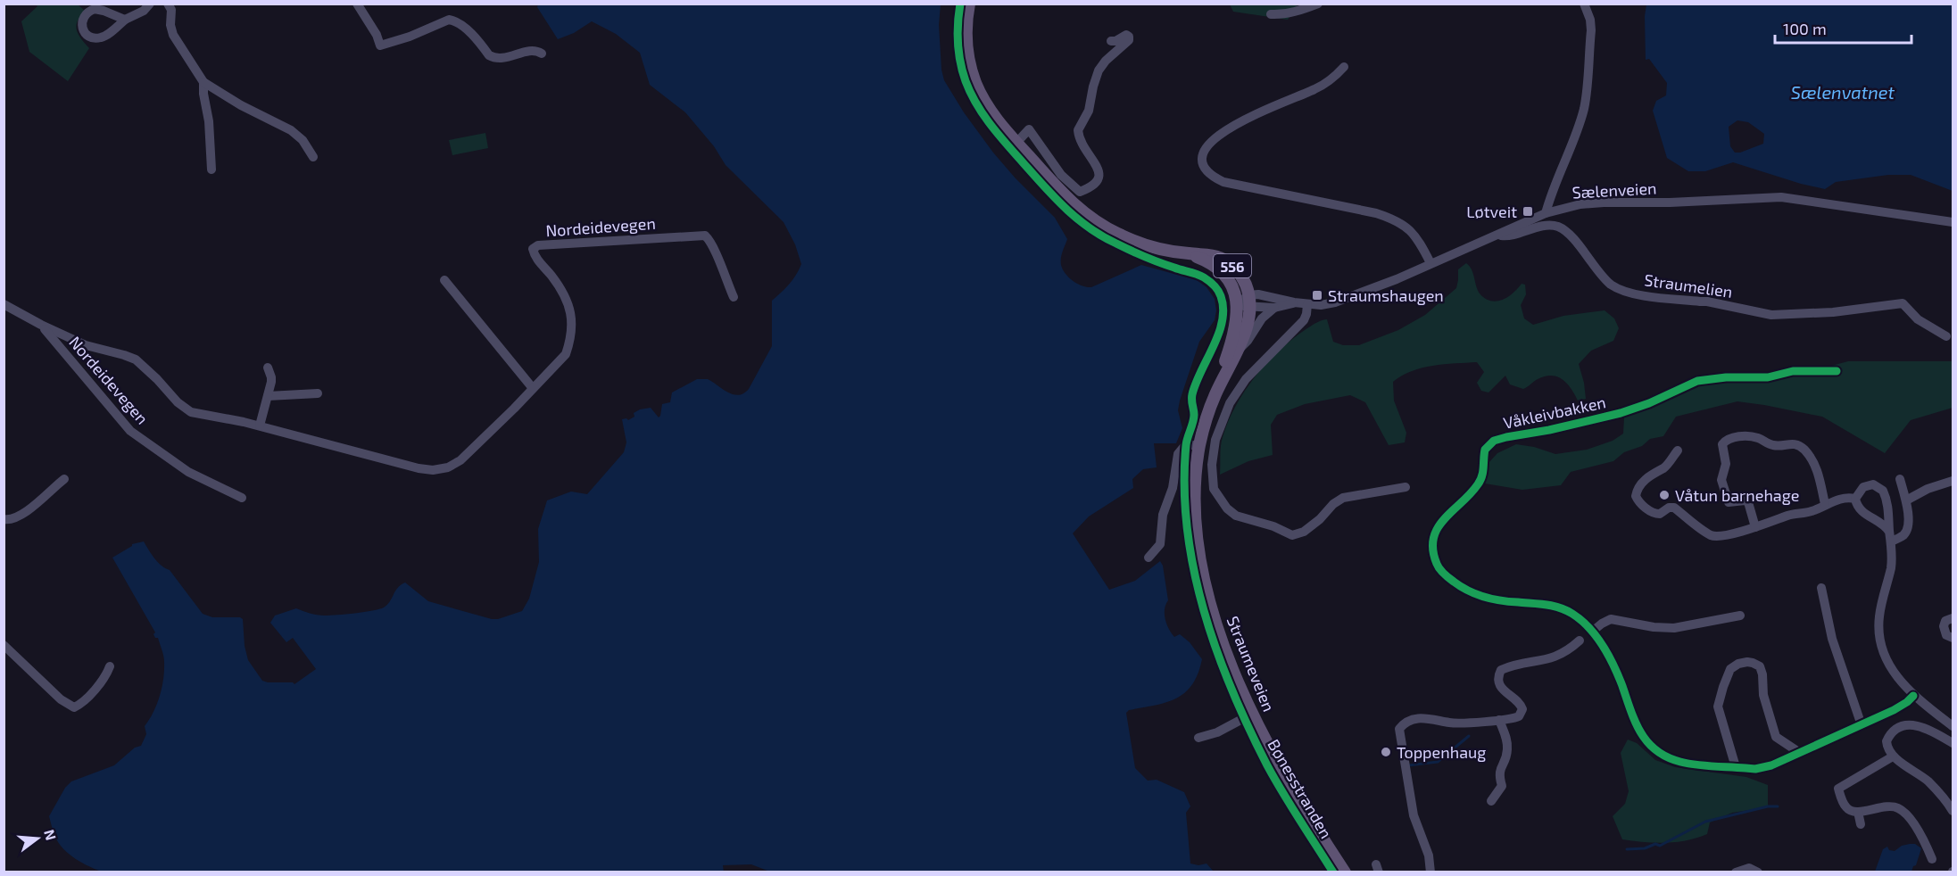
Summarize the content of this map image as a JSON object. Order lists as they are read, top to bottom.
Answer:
{
  "streets": {
    "main road": ["556", "Straumeveien"],
    "street": [
      "Sælenveien",
      "Nordeidevegen",
      "Straumelien",
      "Våkleivbakken",
      "Bønesstranden"
    ]
  },
  "crossings": [
    ["Sælenveien", "Straumelien"],
    ["Sælenveien", "Straumeveien"]
  ],
  "water": ["Sælenvatnet"],
  "places": {
    "transit": ["Løtveit", "Straumshaugen"],
    "other": ["Våtun barnehage", "Toppenhaug"]
  },
  "scale_bar": "100 m",
  "north": "right"
}
